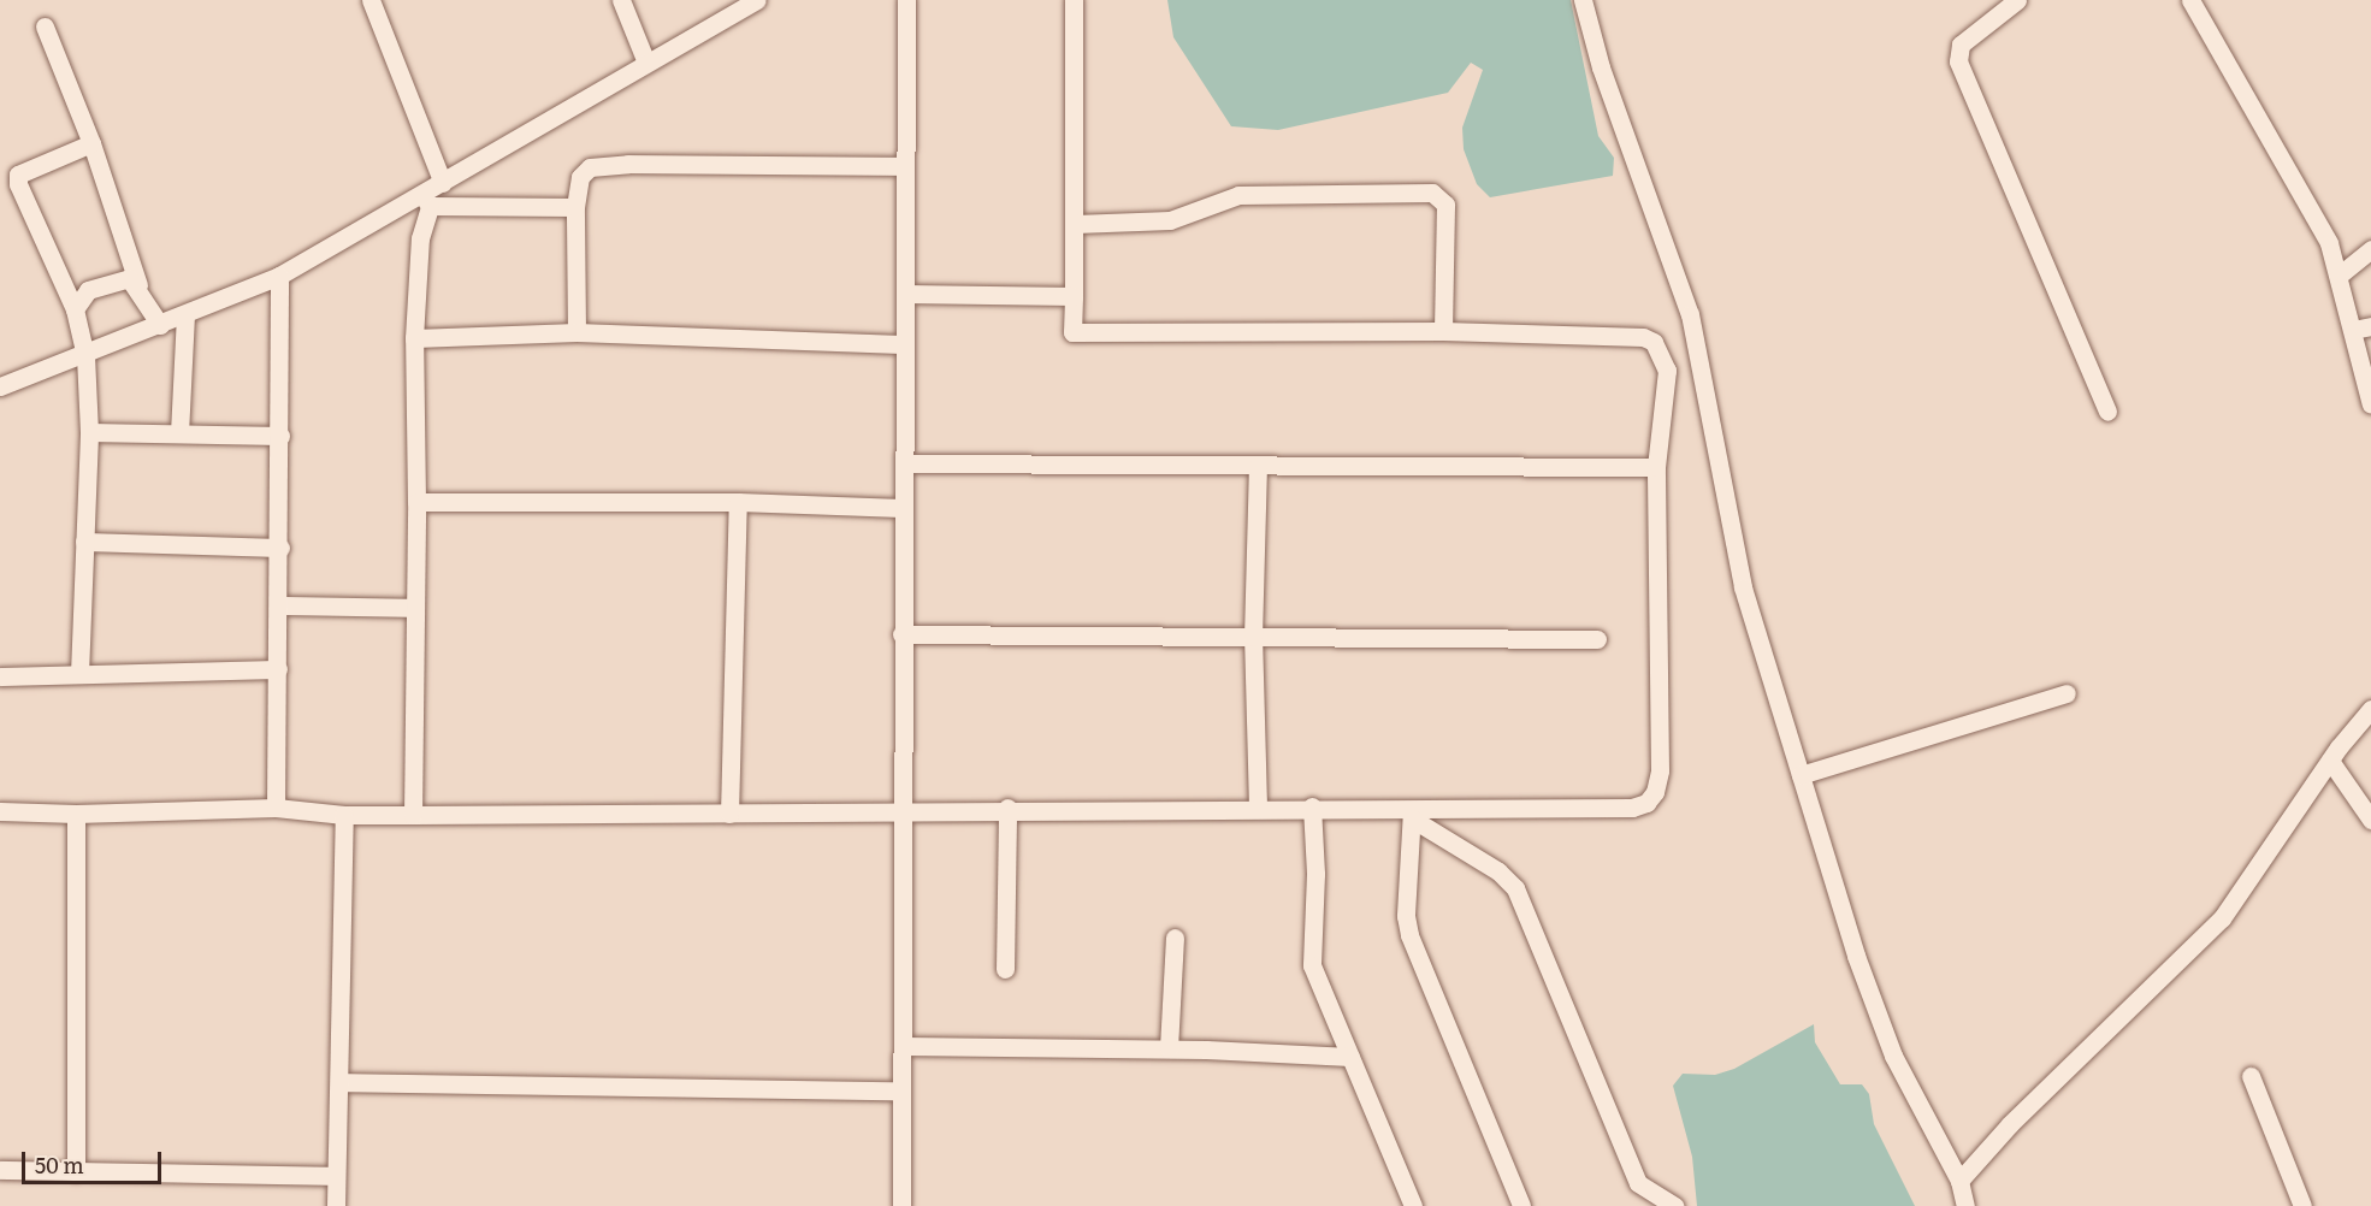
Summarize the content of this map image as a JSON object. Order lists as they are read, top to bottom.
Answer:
{
  "scale_bar": "50 m"
}
